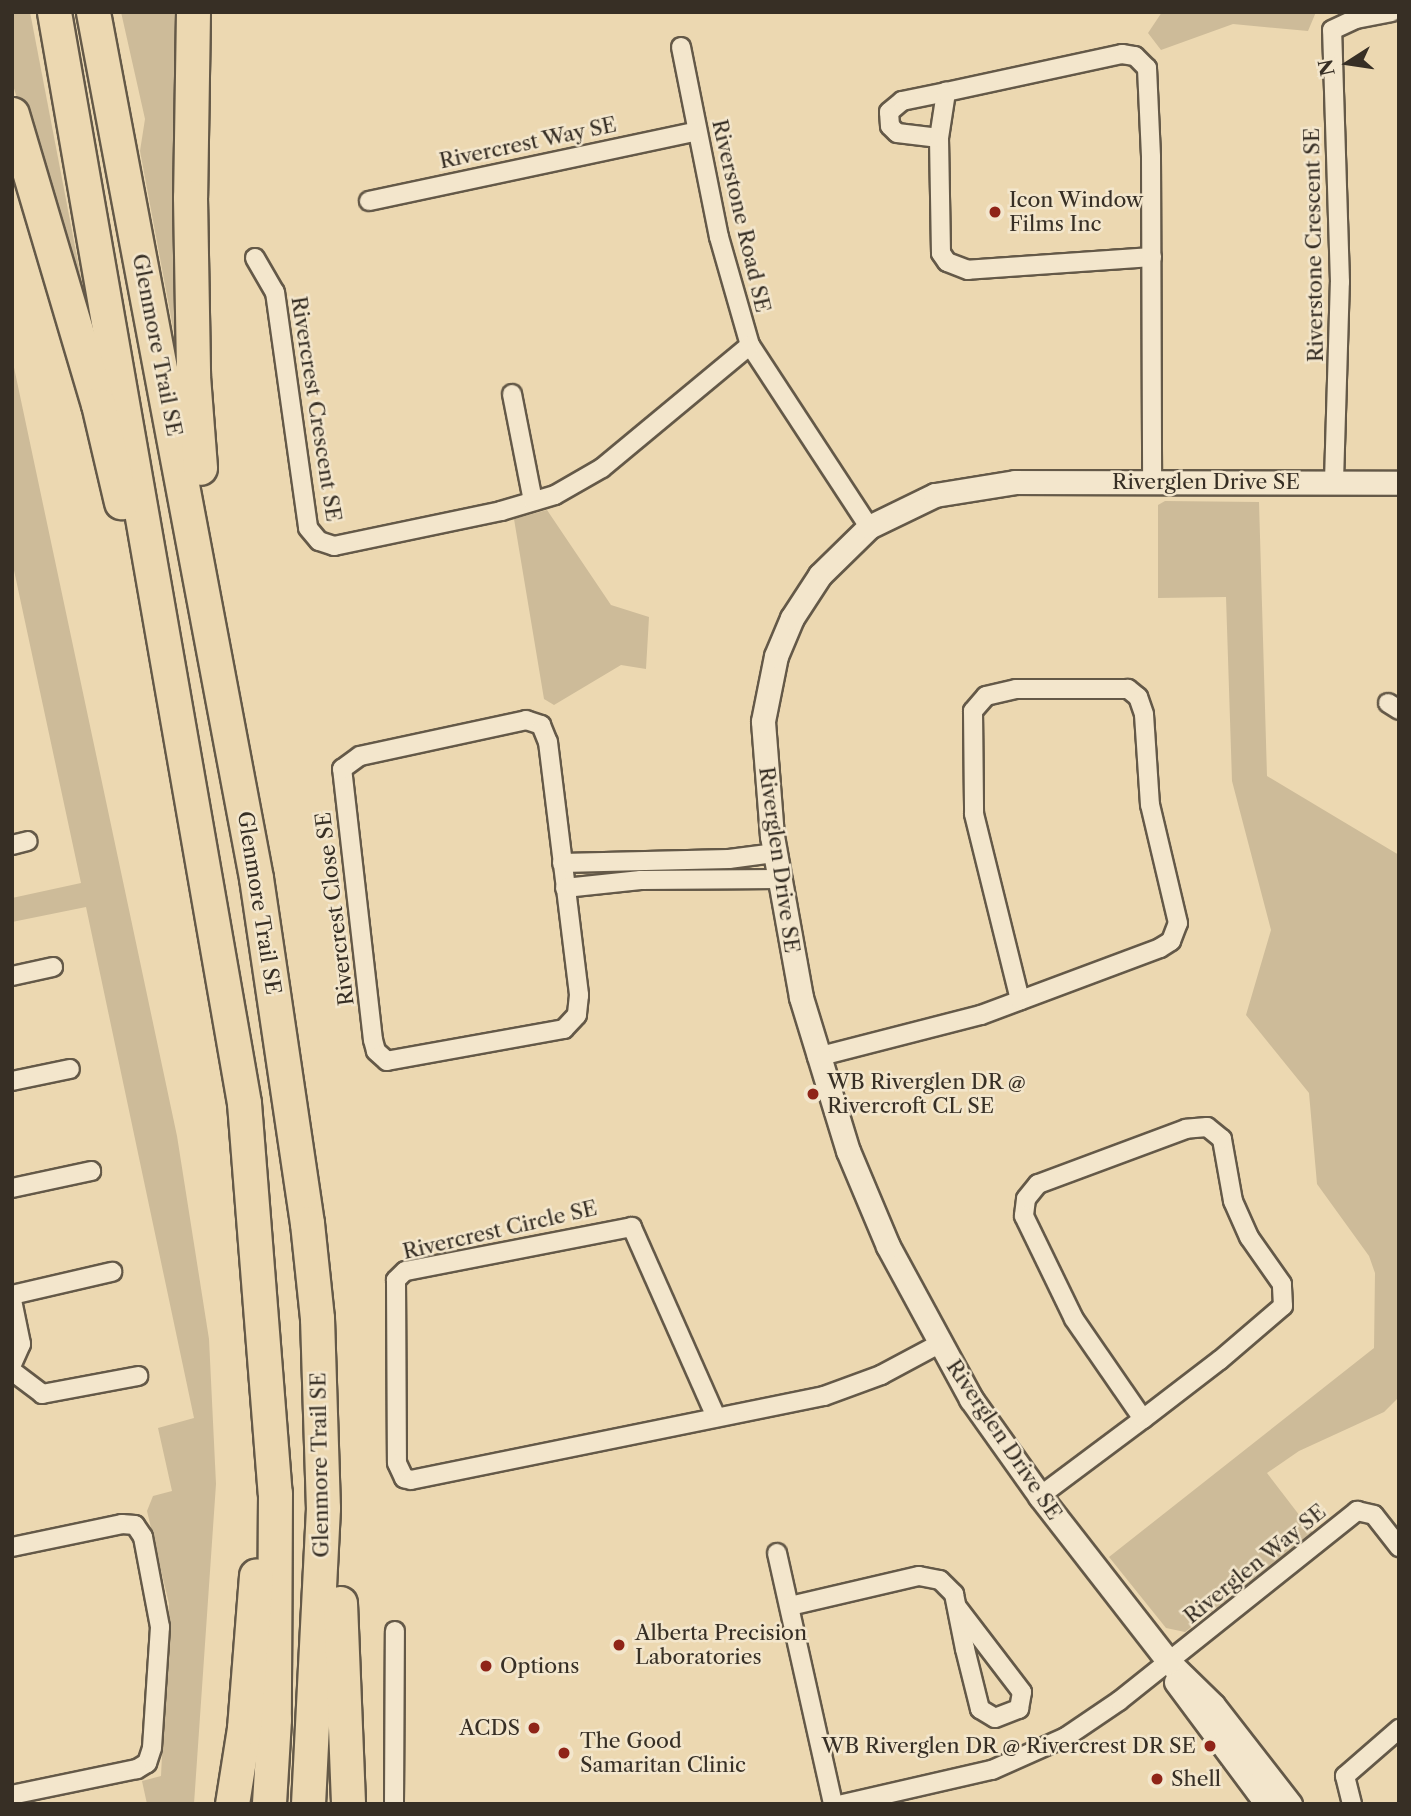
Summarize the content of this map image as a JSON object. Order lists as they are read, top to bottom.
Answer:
{
  "streets": {
    "highway": ["Glenmore Trail SE"],
    "street": [
      "Rivercrest Way SE",
      "Riverstone Road SE",
      "Riverstone Crescent SE",
      "Rivercrest Crescent SE",
      "Riverglen Drive SE",
      "Rivercrest Close SE",
      "Rivercrest Circle SE",
      "Riverglen Way SE"
    ]
  },
  "crossings": [
    ["Rivercrest Way SE", "Riverstone Road SE"],
    ["Riverstone Road SE", "Rivercrest Crescent SE"],
    ["Riverstone Road SE", "Riverglen Drive SE"],
    ["Riverstone Crescent SE", "Riverglen Drive SE"],
    ["Riverglen Drive SE", "Rivercrest Circle SE"],
    ["Riverglen Drive SE", "Riverglen Way SE"]
  ],
  "places": [
    "Icon Window Films Inc",
    "WB Riverglen DR @ Rivercroft CL SE",
    "Alberta Precision Laboratories",
    "Options",
    "ACDS",
    "WB Riverglen DR @ Rivercrest DR SE",
    "The Good Samaritan Clinic",
    "Shell"
  ],
  "north": "left"
}
